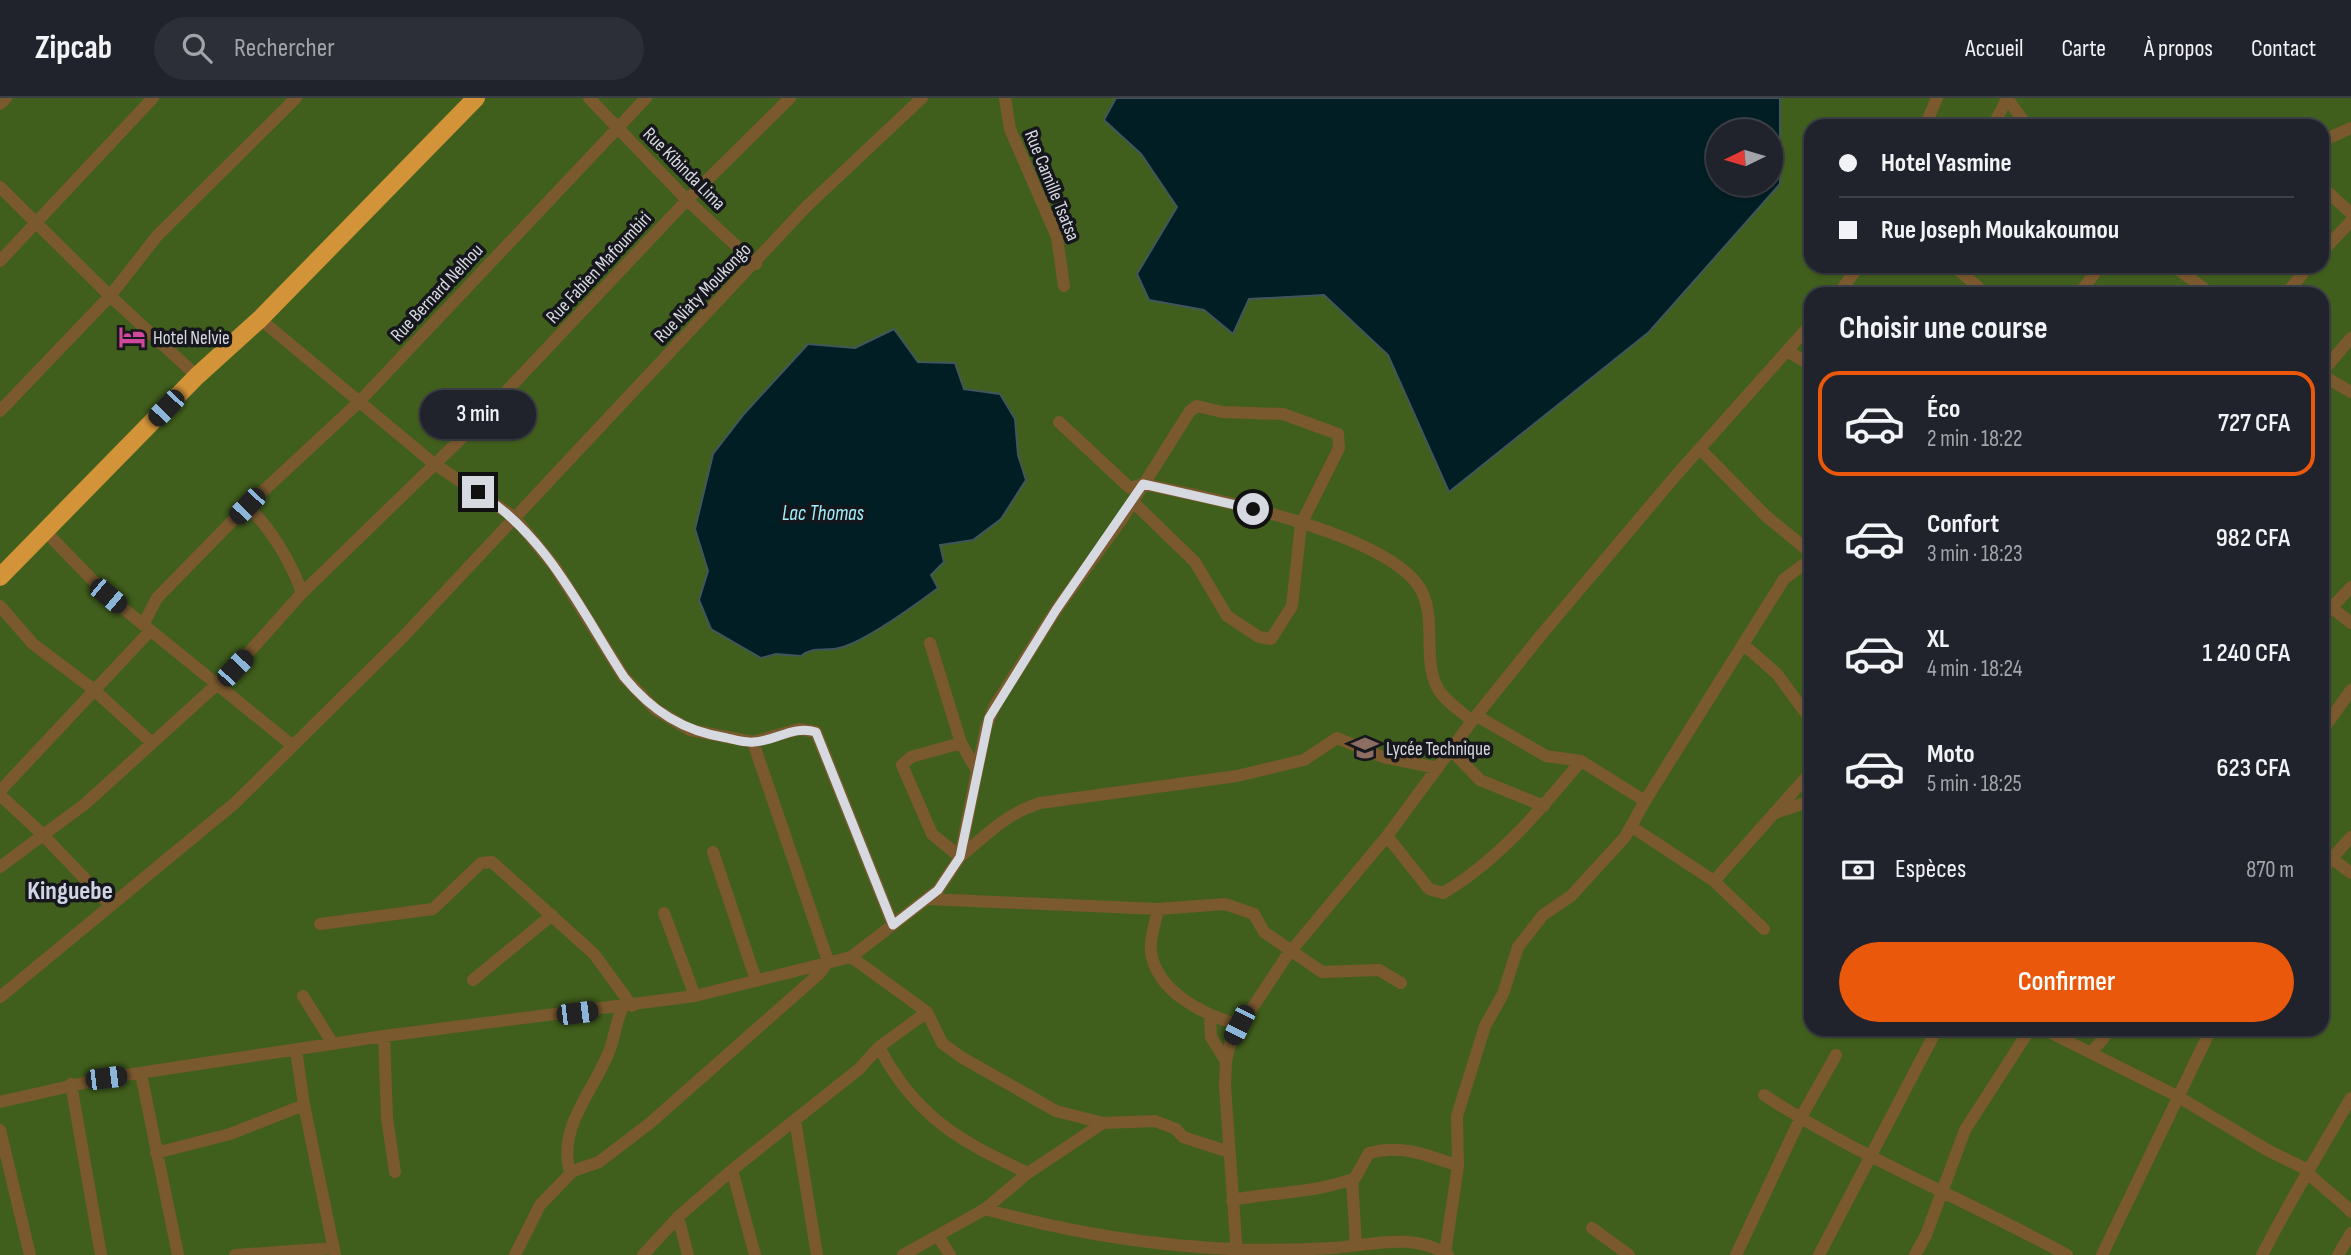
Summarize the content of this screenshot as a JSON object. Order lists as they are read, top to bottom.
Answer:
{
  "streets": {
    "street": [
      "Rue Kibinda Lima",
      "Rue Camille Tsatsa",
      "Rue Fabien Mafoumbiri",
      "Rue Bernard Nelhou",
      "Rue Niaty Moukongo"
    ]
  },
  "crossings": [
    ["Rue Kibinda Lima", "Rue Fabien Mafoumbiri"],
    ["Rue Kibinda Lima", "Rue Bernard Nelhou"],
    ["Rue Kibinda Lima", "Rue Niaty Moukongo"]
  ],
  "districts": ["Kinguebe"],
  "water": ["Lac Thomas"],
  "places": {
    "hotel": ["Hotel Nelvie"],
    "school or university": ["Lycée Technique"]
  },
  "north": "left",
  "page": {
    "header": "Zipcab",
    "search": "Rechercher",
    "nav": [
      "Accueil",
      "Carte",
      "À propos",
      "Contact"
    ],
    "banner": ["Hotel Yasmine", "Rue Joseph Moukakoumou"],
    "heading": "Choisir une course",
    "list": [
      {
        "name": "Éco",
        "note": "2 min · 18:22",
        "value": "727 CFA"
      },
      {
        "name": "Confort",
        "note": "3 min · 18:23",
        "value": "982 CFA"
      },
      {
        "name": "XL",
        "note": "4 min · 18:24",
        "value": "1 240 CFA"
      },
      {
        "name": "Moto",
        "note": "5 min · 18:25",
        "value": "623 CFA"
      }
    ],
    "bubble": "3 min",
    "pay": ["Espèces", "870 m"],
    "buttons": "Confirmer"
  }
}
